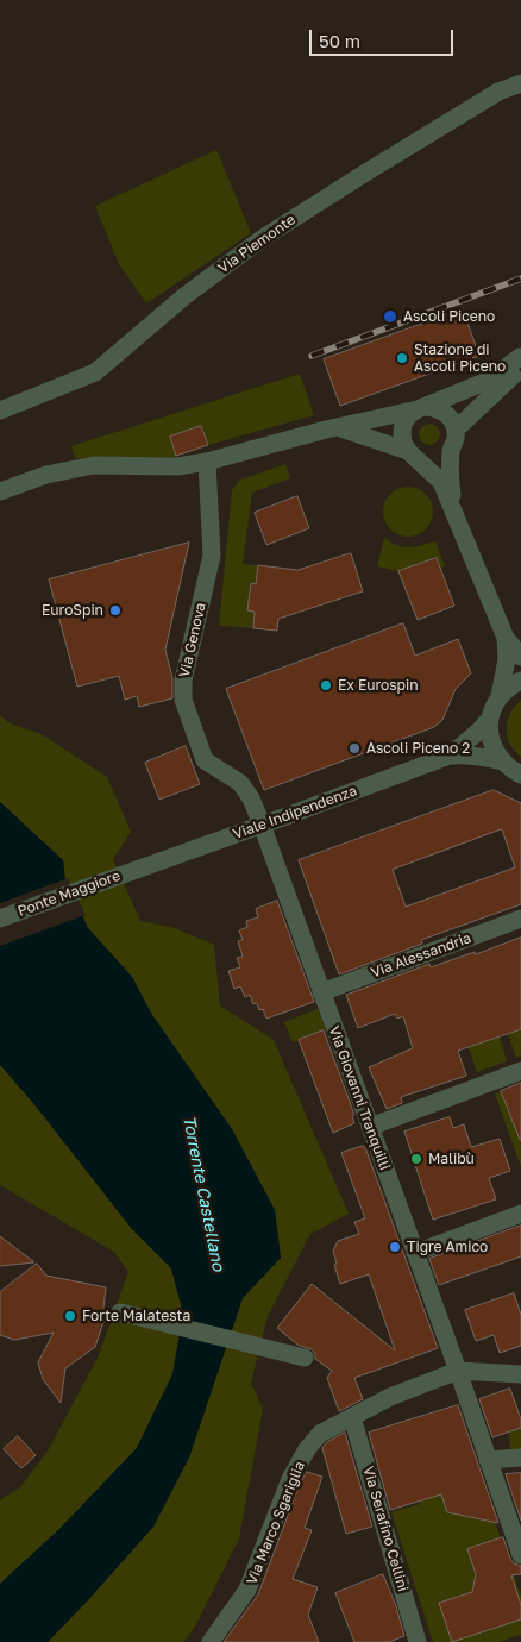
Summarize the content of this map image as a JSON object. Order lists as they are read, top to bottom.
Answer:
{
  "streets": {
    "street": [
      "Via Piemonte",
      "Via Genova",
      "Viale Indipendenza",
      "Ponte Maggiore",
      "Via Alessandria",
      "Via Giovanni Tranquilli",
      "Via Marco Sgariglia",
      "Via Serafino Cellini"
    ]
  },
  "crossings": [
    ["Via Genova", "Viale Indipendenza"],
    ["Via Genova", "Via Giovanni Tranquilli"],
    ["Viale Indipendenza", "Ponte Maggiore"],
    ["Viale Indipendenza", "Via Giovanni Tranquilli"],
    ["Via Alessandria", "Via Giovanni Tranquilli"],
    ["Via Giovanni Tranquilli", "Via Marco Sgariglia"],
    ["Via Marco Sgariglia", "Via Serafino Cellini"]
  ],
  "water": ["Torrente Castellano"],
  "places": [
    "Ascoli Piceno",
    "Stazione di Ascoli Piceno",
    "EuroSpin",
    "Ex Eurospin",
    "Ascoli Piceno 2",
    "Malibù",
    "Tigre Amico",
    "Forte Malatesta"
  ],
  "scale_bar": "50 m"
}
